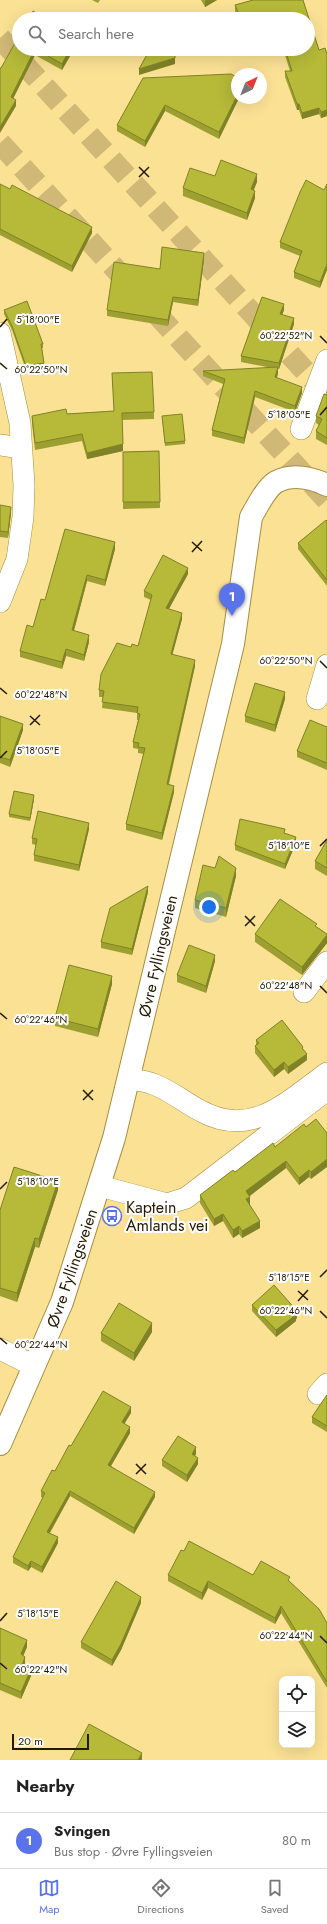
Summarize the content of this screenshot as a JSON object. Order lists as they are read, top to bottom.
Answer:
{
  "streets": {
    "main road": ["Øvre Fyllingsveien"]
  },
  "places": {
    "bus stop": ["Kaptein Amlands vei"]
  },
  "scale_bar": "20 m",
  "north": "top right",
  "page": {
    "search": "Search here",
    "pins": "1",
    "scale": "20 m",
    "heading": "Nearby",
    "list": [
      {
        "mark": "1",
        "name": "Svingen",
        "note": "Bus stop · Øvre Fyllingsveien",
        "value": "80 m"
      }
    ],
    "nav": ["Map", "Directions", "Saved"]
  },
  "coordinates": [
    "5°18'00\"E",
    "60°22'52\"N",
    "60°22'50\"N",
    "5°18'05\"E",
    "60°22'48\"N",
    "5°18'10\"E",
    "60°22'46\"N",
    "5°18'15\"E",
    "60°22'44\"N",
    "60°22'42\"N"
  ]
}
